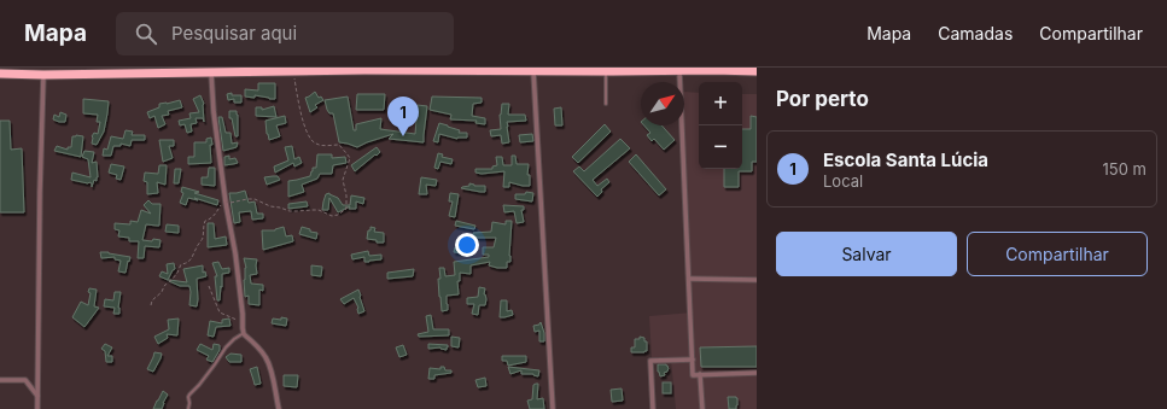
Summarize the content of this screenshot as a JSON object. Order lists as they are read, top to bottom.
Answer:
{
  "north": "top right",
  "page": {
    "header": "Mapa",
    "search": "Pesquisar aqui",
    "nav": ["Mapa", "Camadas", "Compartilhar"],
    "heading": "Por perto",
    "map_buttons": ["+", "−"],
    "pins": "1",
    "list": [
      {
        "mark": "1",
        "name": "Escola Santa Lúcia",
        "note": "Local",
        "value": "150 m"
      }
    ],
    "buttons": ["Salvar", "Compartilhar"]
  }
}
